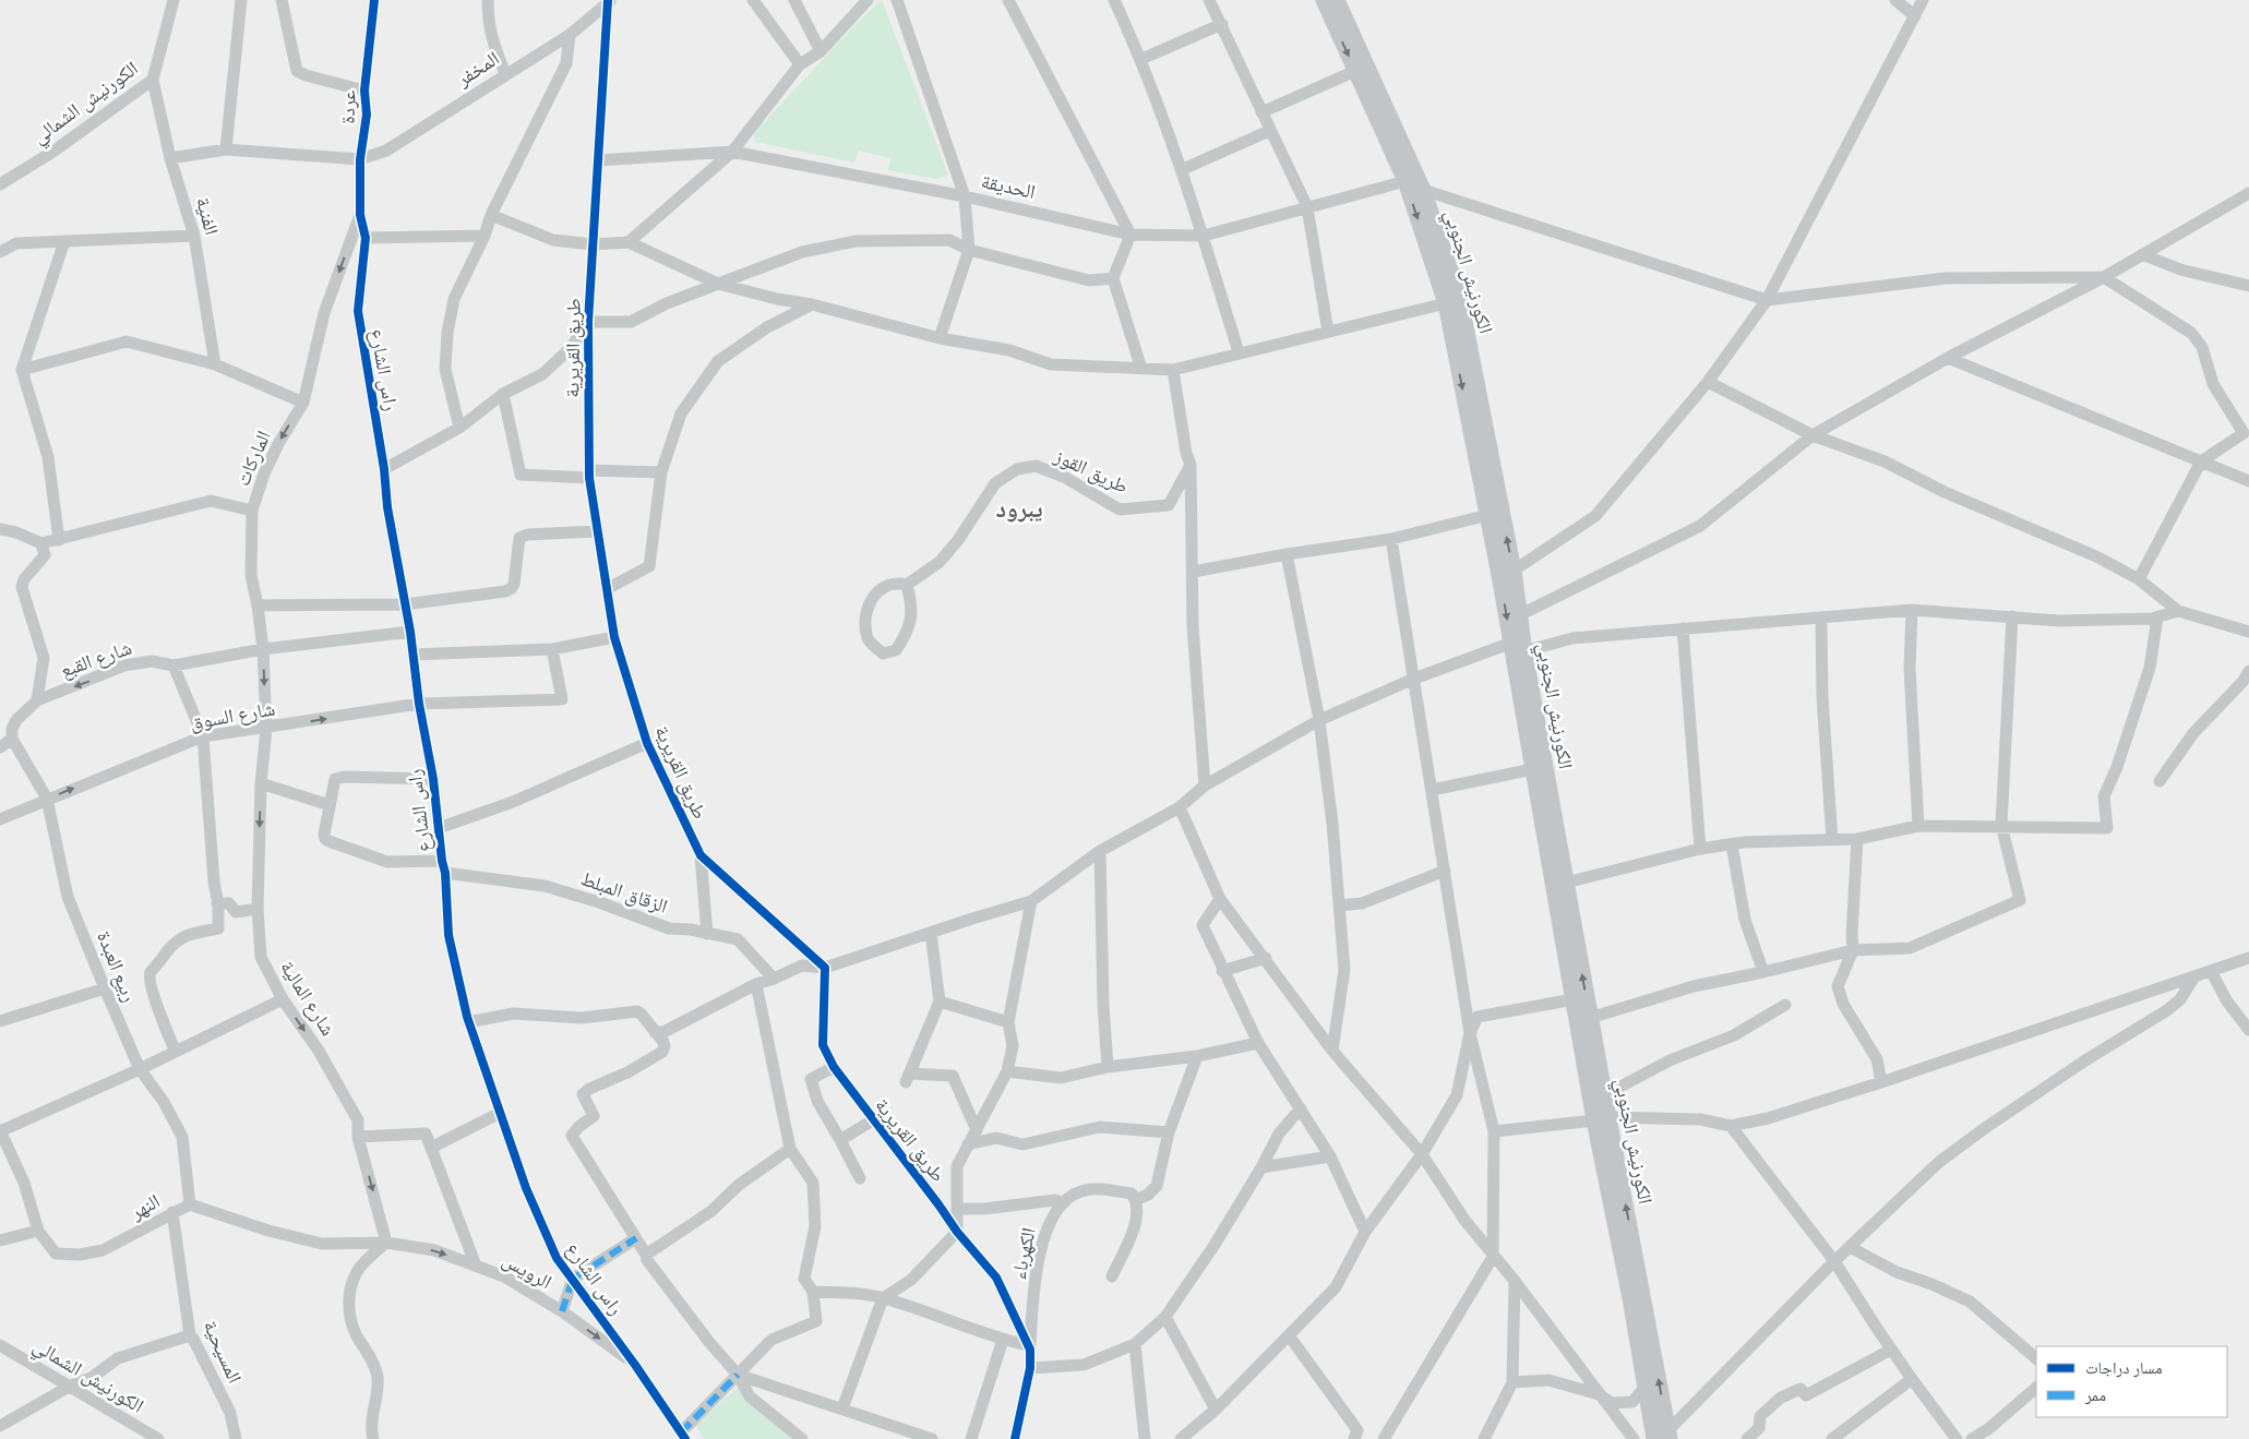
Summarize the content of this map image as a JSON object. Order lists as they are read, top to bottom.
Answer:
{
  "streets": {
    "main road": ["الكورنيش الجنوبي"],
    "street": [
      "المخفر",
      "الكورنيش الشمالي",
      "عردة",
      "الحديقة",
      "الفنية",
      "طريق القريرية",
      "راس الشارع",
      "الماركات",
      "طريق القوز",
      "شارع القبع",
      "شارع السوق",
      "الزقاق المبلط",
      "ربيع العبدة",
      "شارع المالية",
      "النهر",
      "الكهرباء",
      "الرويس",
      "المسيحية"
    ]
  },
  "crossings": [
    ["المخفر", "عردة"],
    ["المخفر", "طريق القريرية"],
    ["الكورنيش الشمالي", "الفنية"],
    ["عردة", "راس الشارع"],
    ["عردة", "الماركات"],
    ["الحديقة", "الكورنيش الجنوبي"],
    ["الحديقة", "طريق القريرية"],
    ["طريق القريرية", "الكهرباء"],
    ["راس الشارع", "الماركات"],
    ["راس الشارع", "شارع القبع"],
    ["راس الشارع", "شارع السوق"],
    ["راس الشارع", "الزقاق المبلط"],
    ["راس الشارع", "الرويس"],
    ["الماركات", "شارع القبع"],
    ["الماركات", "شارع السوق"],
    ["الماركات", "شارع المالية"],
    ["شارع القبع", "ربيع العبدة"],
    ["شارع السوق", "ربيع العبدة"],
    ["شارع السوق", "شارع المالية"],
    ["ربيع العبدة", "النهر"],
    ["شارع المالية", "النهر"],
    ["شارع المالية", "الرويس"],
    ["النهر", "الرويس"],
    ["النهر", "المسيحية"]
  ],
  "one_way": ["الماركات", "شارع السوق", "الرويس"],
  "districts": ["يبرود"],
  "legend": ["مسار دراجات", "ممر"]
}
